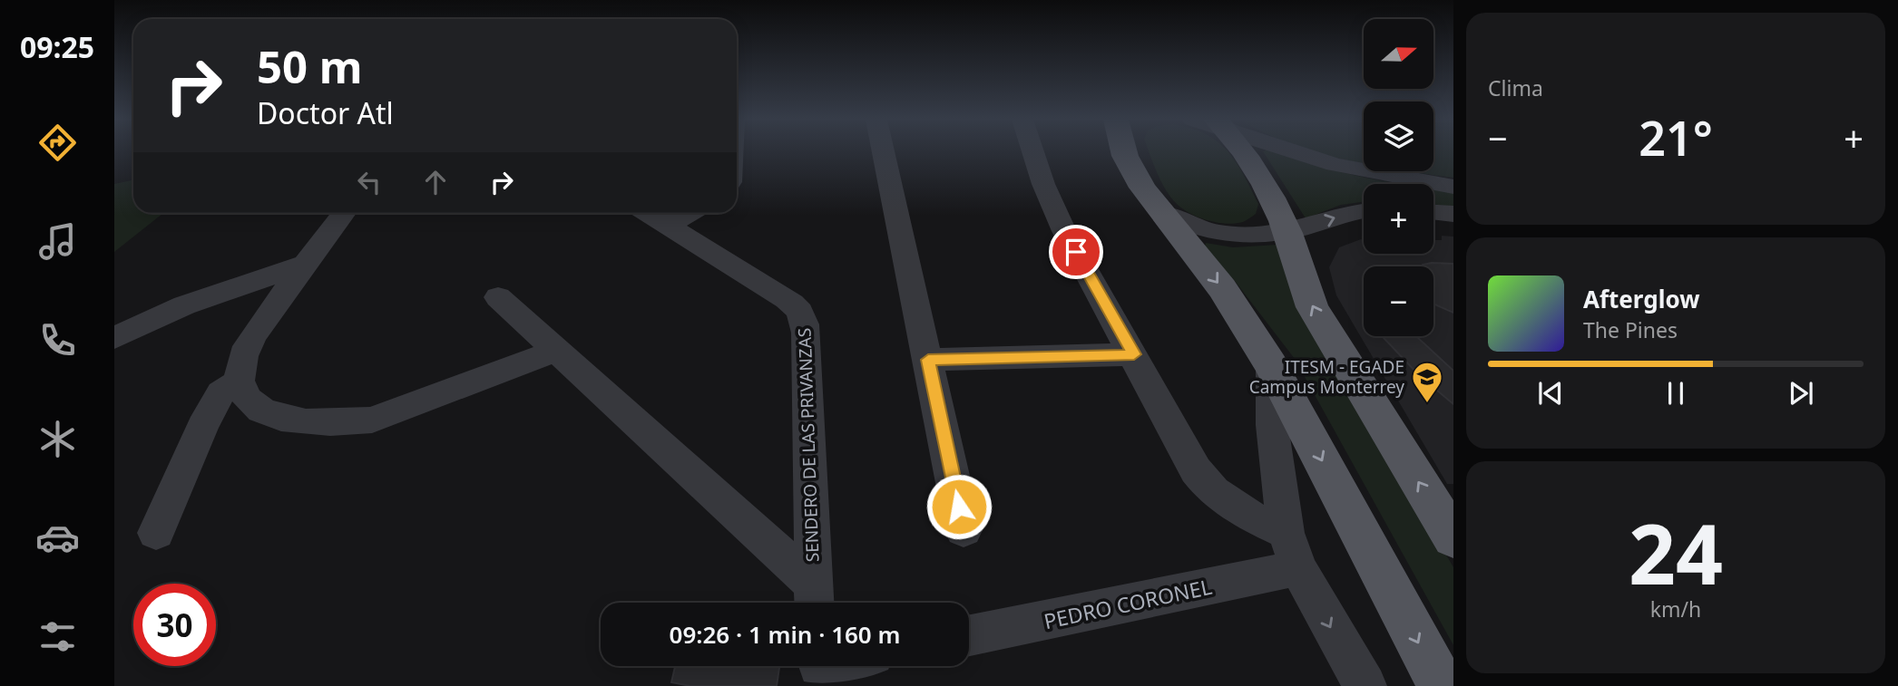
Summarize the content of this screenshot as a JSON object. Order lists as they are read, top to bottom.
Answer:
{
  "streets": {
    "street": ["SENDERO DE LAS PRIVANZAS", "PEDRO CORONEL"]
  },
  "places": {
    "school or university": ["ITESM - EGADE Campus Monterrey"]
  },
  "north": "right",
  "page": {
    "tabs": "09:25",
    "tile": [
      "Clima",
      ["24", "km/h"]
    ],
    "map_buttons": ["+", "−"],
    "turn": ["50 m", "Doctor Atl"],
    "heat": ["−", "21°", "+"],
    "song": ["Afterglow", "The Pines"],
    "limit": "30",
    "trip": "09:26 · 1 min · 160 m"
  }
}
